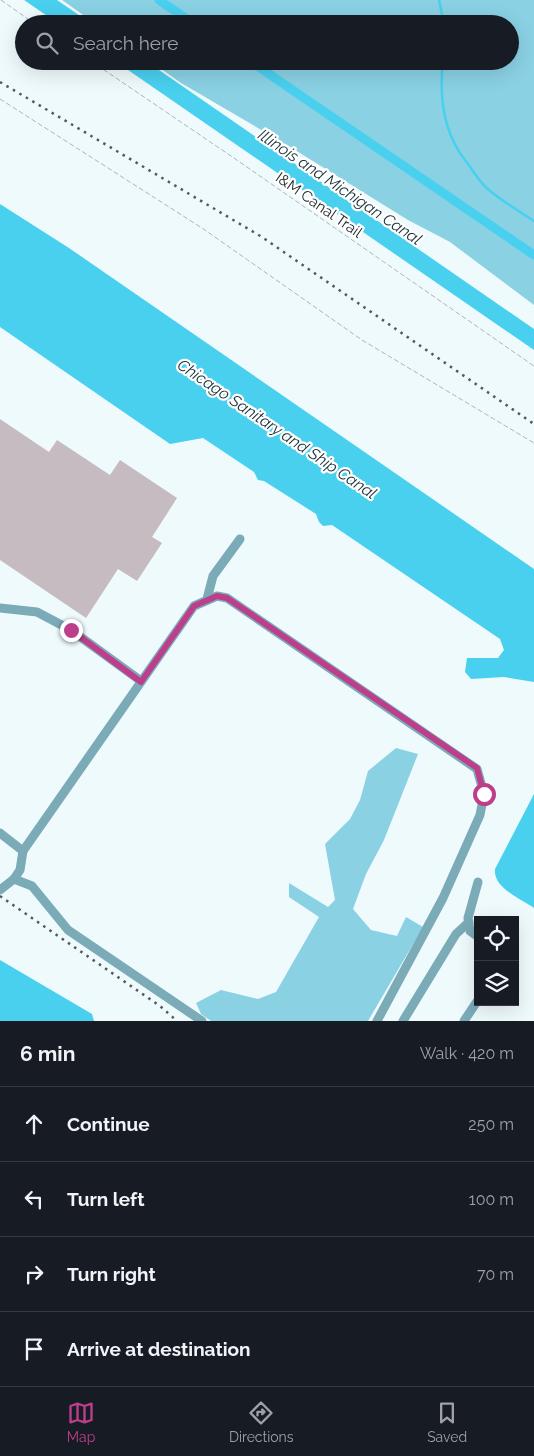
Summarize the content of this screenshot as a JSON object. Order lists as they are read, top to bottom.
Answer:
{
  "streets": {
    "path": ["I&M Canal Trail"]
  },
  "water": ["Illinois and Michigan Canal", "Chicago Sanitary and Ship Canal"],
  "page": {
    "search": "Search here",
    "heading": ["6 min", "Walk · 420 m"],
    "list": [
      ["Continue", "250 m"],
      ["Turn left", "100 m"],
      ["Turn right", "70 m"],
      "Arrive at destination"
    ],
    "nav": ["Map", "Directions", "Saved"]
  }
}
